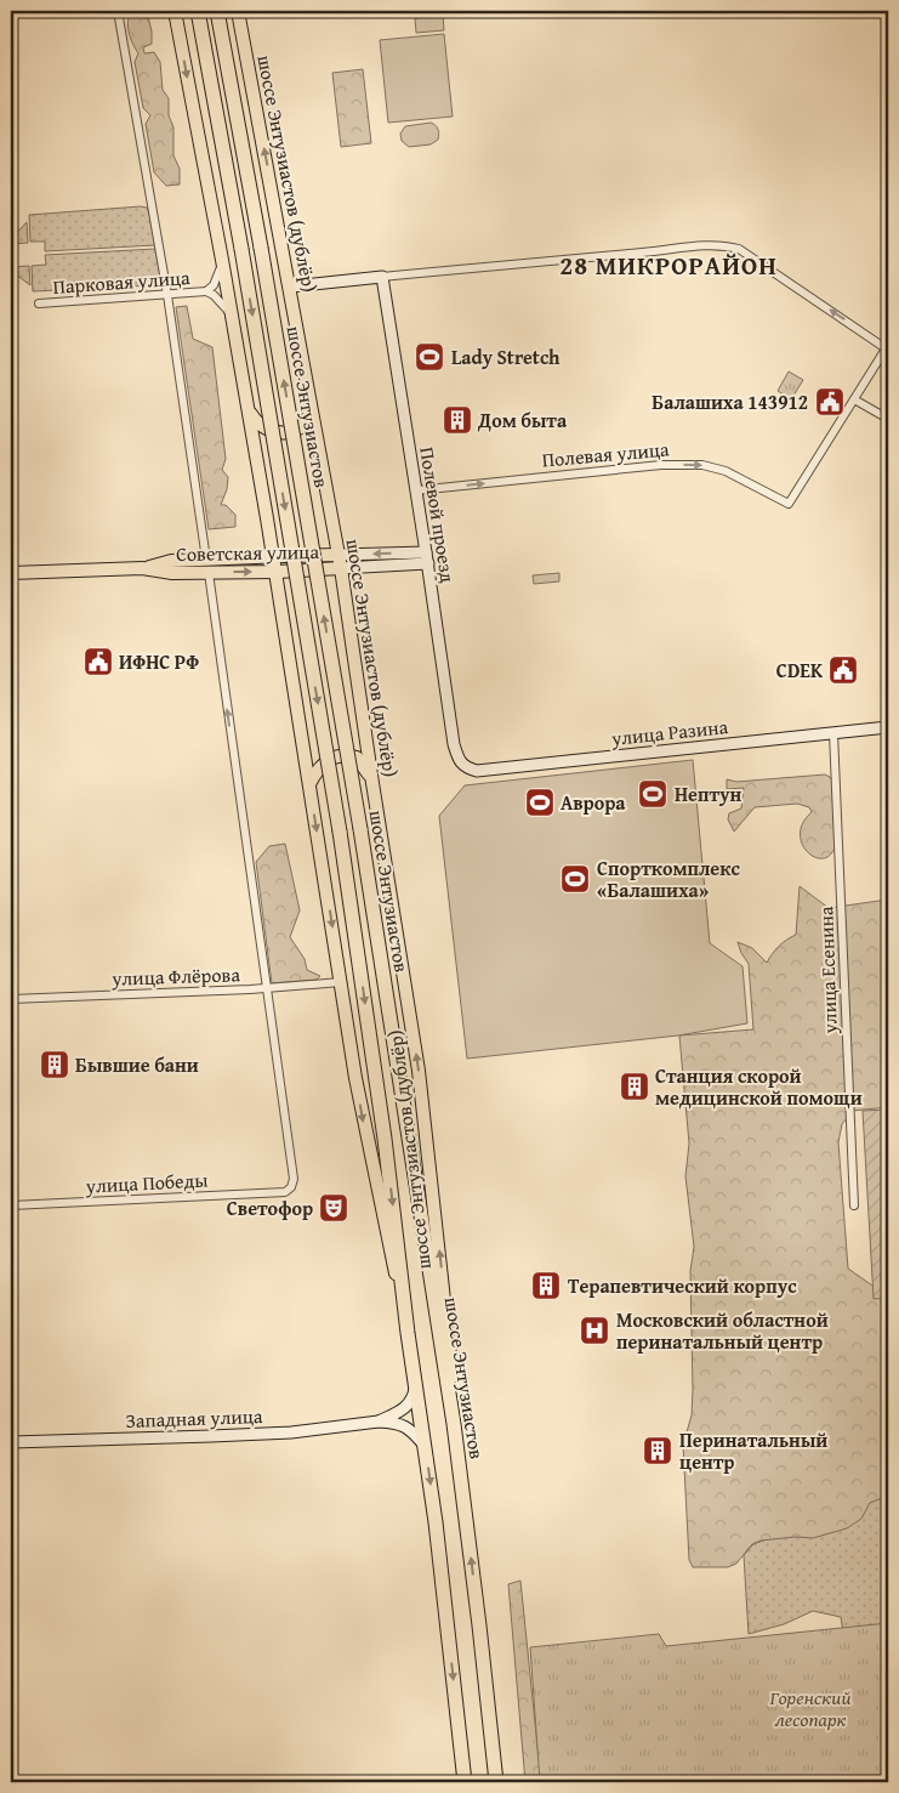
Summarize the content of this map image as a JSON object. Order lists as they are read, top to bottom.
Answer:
{
  "streets": {
    "highway": ["шоссе Энтузиастов"],
    "main road": ["шоссе Энтузиастов (дублёр)", "Советская улица"],
    "street": [
      "Парковая улица",
      "Полевая улица",
      "Полевой проезд",
      "улица Разина",
      "улица Есенина",
      "улица Флёрова",
      "улица Победы",
      "Западная улица"
    ]
  },
  "crossings": [
    ["шоссе Энтузиастов (дублёр)", "Парковая улица"],
    ["шоссе Энтузиастов (дублёр)", "шоссе Энтузиастов"],
    ["шоссе Энтузиастов (дублёр)", "Советская улица"],
    ["шоссе Энтузиастов (дублёр)", "улица Флёрова"],
    ["шоссе Энтузиастов", "Западная улица"],
    ["Полевая улица", "Полевой проезд"],
    ["Полевой проезд", "Советская улица"],
    ["Полевой проезд", "улица Разина"],
    ["улица Разина", "улица Есенина"],
    ["улица Флёрова", "улица Победы"]
  ],
  "one_way": ["Полевая улица"],
  "districts": ["28 МИКРОРАЙОН"],
  "parks": ["Горенский лесопарк"],
  "places": {
    "sports": [
      "Lady Stretch",
      "Нептун",
      "Аврора",
      "Спорткомплекс «Балашиха»"
    ],
    "public building": ["Балашиха 143912", "ИФНС РФ", "CDEK"],
    "building": [
      "Дом быта",
      "Бывшие бани",
      "Станция скорой медицинской помощи",
      "Терапевтический корпус",
      "Перинатальный центр"
    ],
    "theatre": ["Светофор"],
    "hospital": ["Московский областной перинатальный центр"]
  }
}
